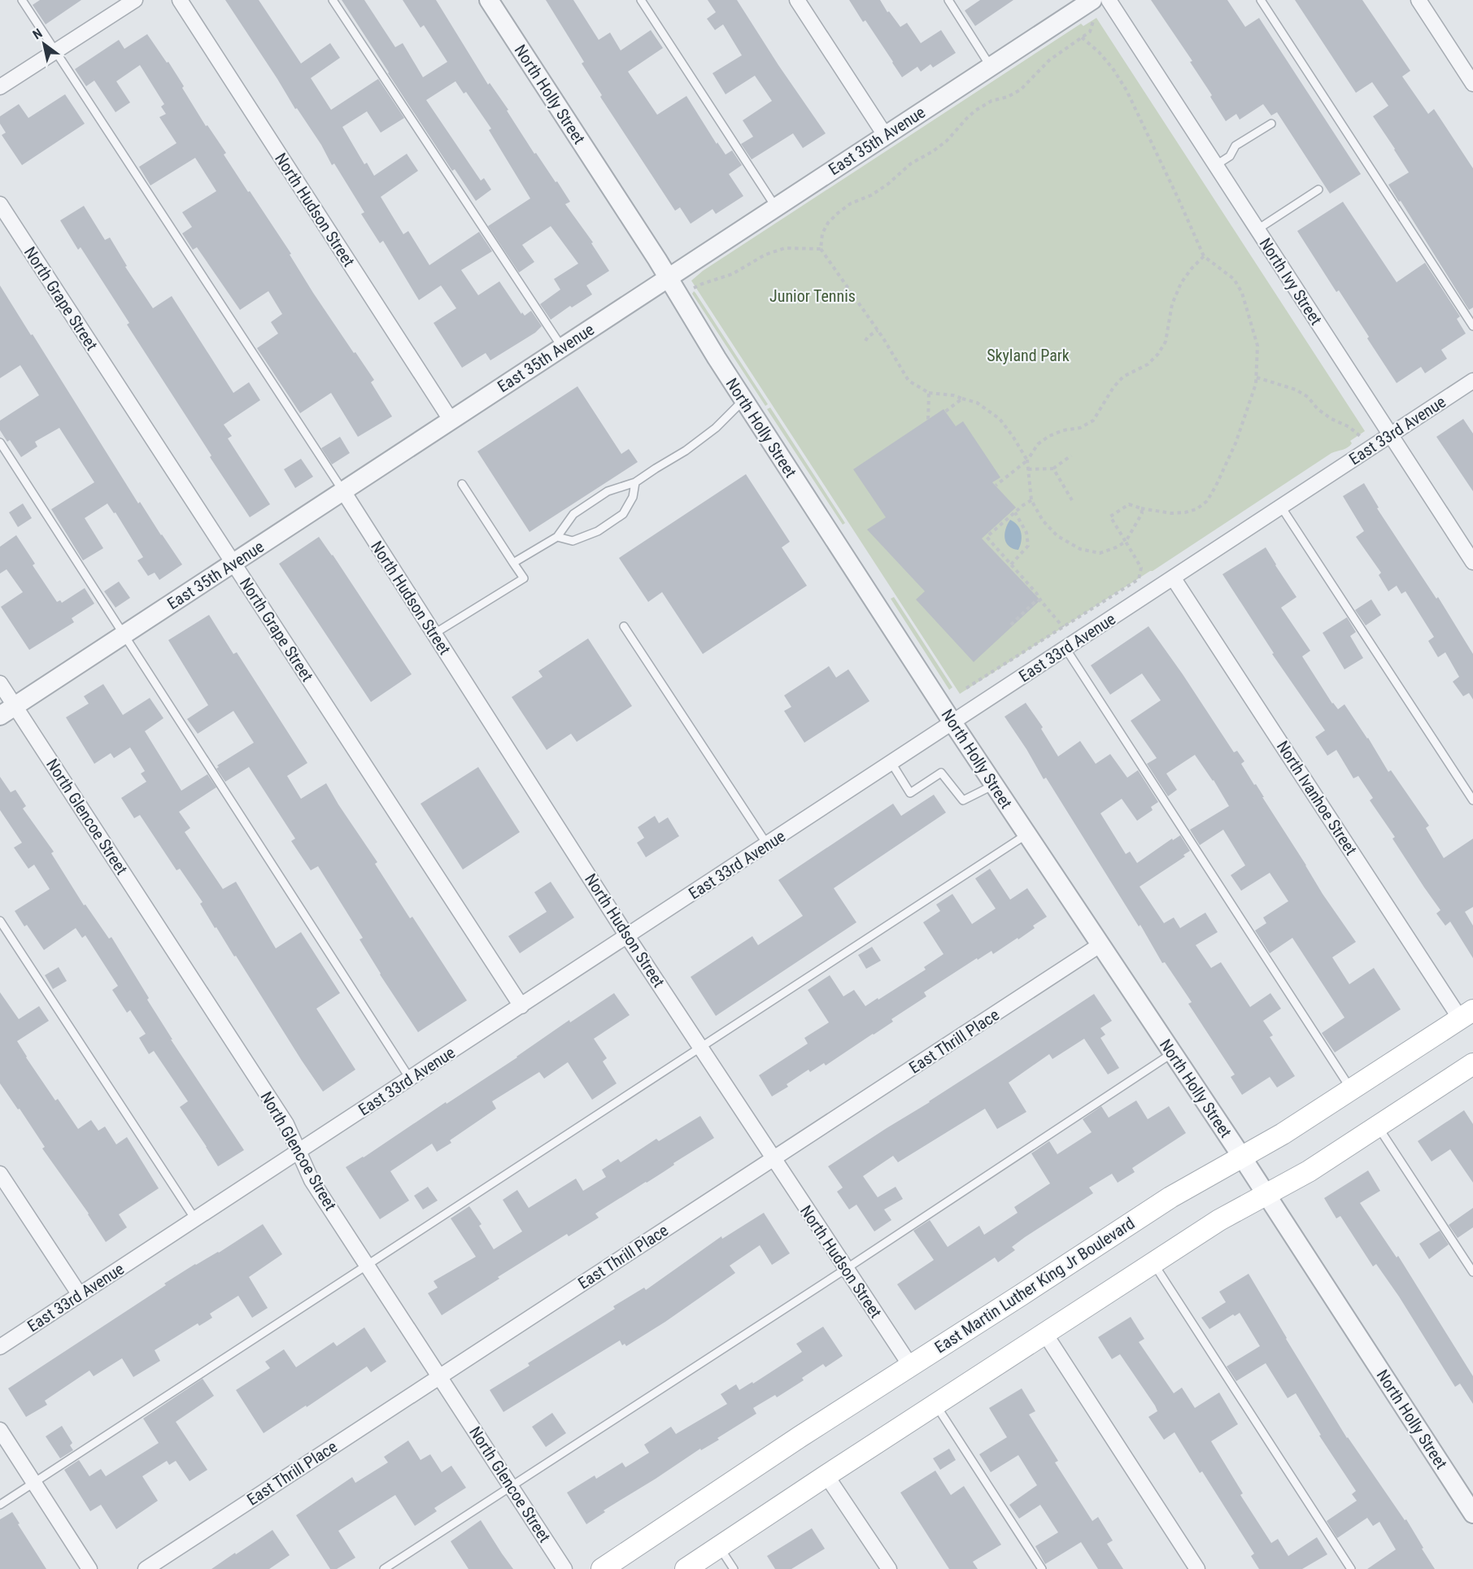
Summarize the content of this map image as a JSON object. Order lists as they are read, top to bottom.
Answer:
{
  "streets": {
    "main road": ["East Martin Luther King Jr Boulevard"],
    "street": [
      "North Holly Street",
      "East 35th Avenue",
      "North Hudson Street",
      "North Ivy Street",
      "North Grape Street",
      "East 33rd Avenue",
      "North Ivanhoe Street",
      "North Glencoe Street",
      "East Thrill Place"
    ]
  },
  "crossings": [
    ["North Holly Street", "East 35th Avenue"],
    ["North Holly Street", "East 33rd Avenue"],
    ["North Holly Street", "East Thrill Place"],
    ["North Holly Street", "East Martin Luther King Jr Boulevard"],
    ["East 35th Avenue", "North Hudson Street"],
    ["East 35th Avenue", "North Grape Street"],
    ["East 35th Avenue", "North Glencoe Street"],
    ["North Hudson Street", "East 33rd Avenue"],
    ["North Hudson Street", "East Thrill Place"],
    ["North Hudson Street", "East Martin Luther King Jr Boulevard"],
    ["North Ivy Street", "East 33rd Avenue"],
    ["North Grape Street", "East 33rd Avenue"],
    ["East 33rd Avenue", "North Ivanhoe Street"],
    ["East 33rd Avenue", "North Glencoe Street"],
    ["North Ivanhoe Street", "East Martin Luther King Jr Boulevard"],
    ["North Glencoe Street", "East Thrill Place"]
  ],
  "parks": ["Junior Tennis", "Skyland Park"],
  "north": "top left"
}
